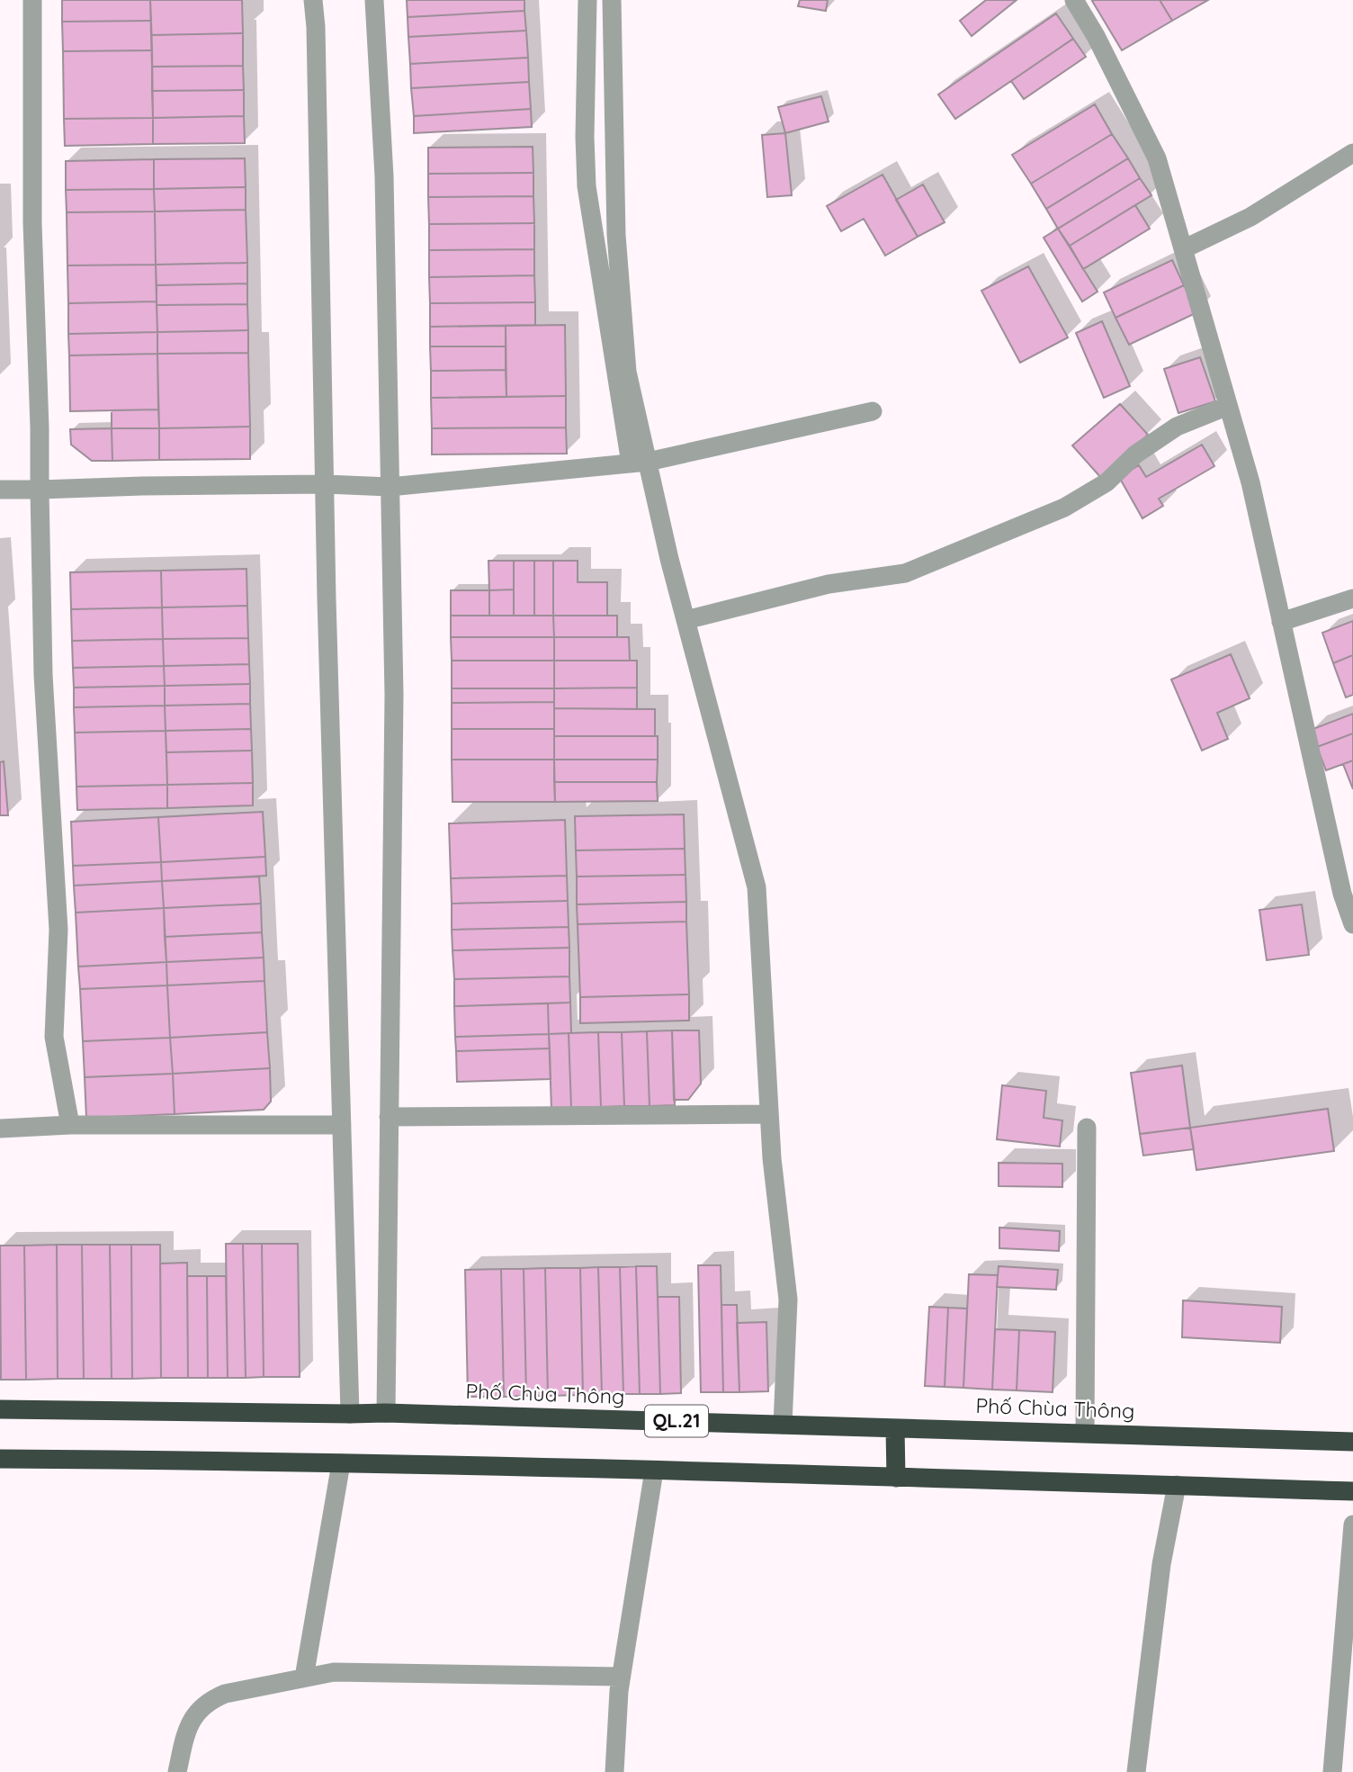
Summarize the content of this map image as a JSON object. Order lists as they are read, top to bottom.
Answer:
{
  "streets": {
    "highway": ["Phố Chùa Thông", "QL.21"]
  }
}
